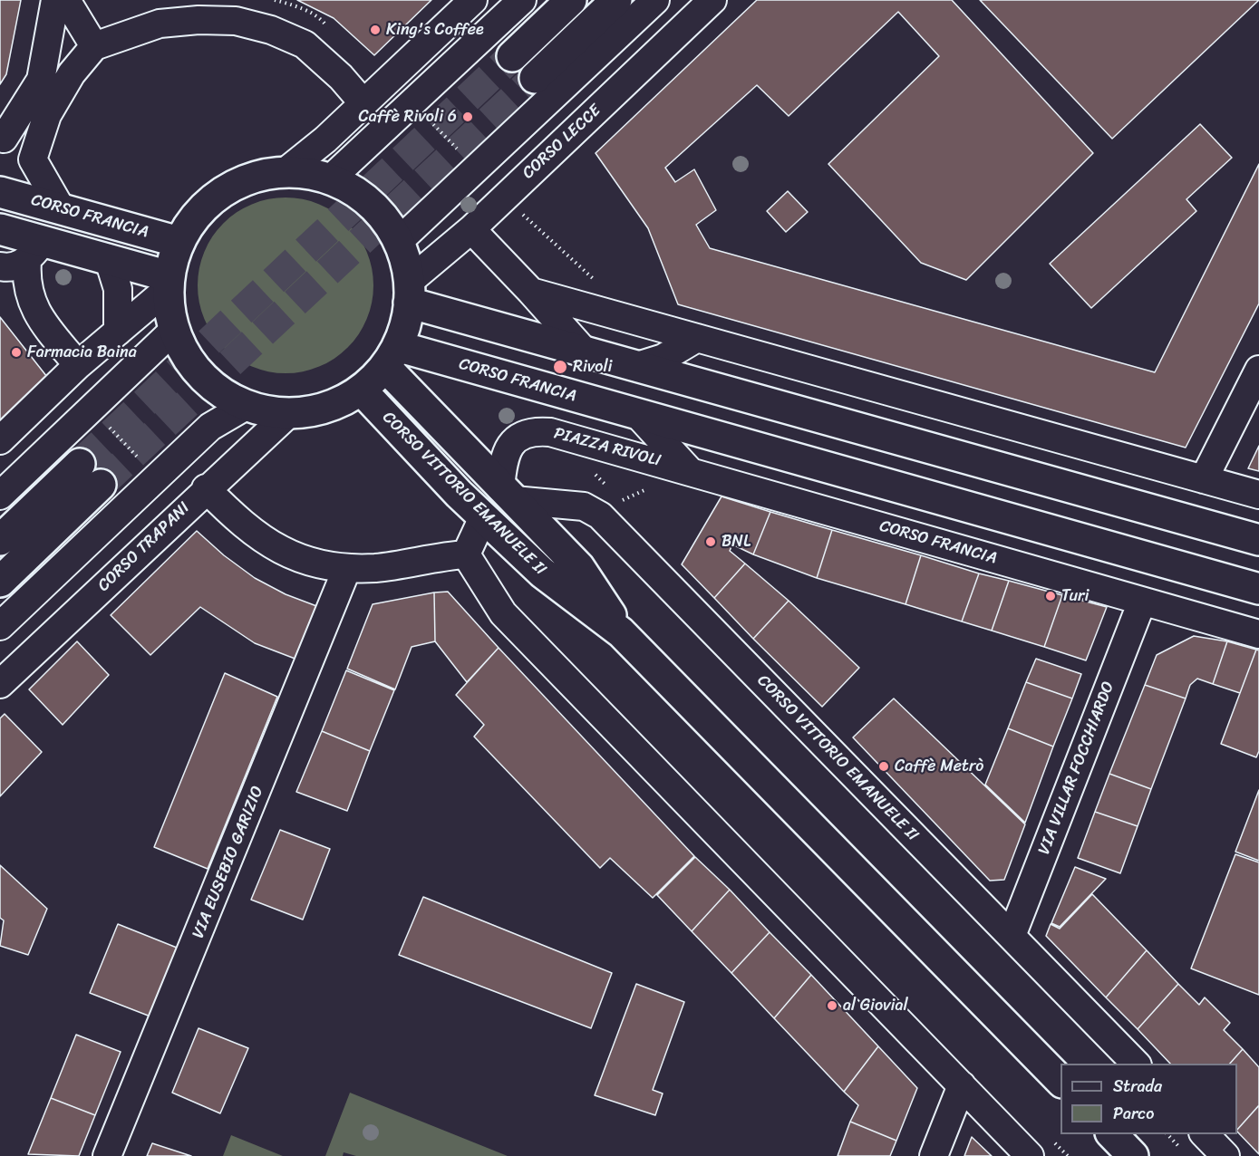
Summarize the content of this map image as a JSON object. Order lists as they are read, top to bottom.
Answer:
{
  "streets": {
    "main road": ["CORSO FRANCIA", "CORSO VITTORIO EMANUELE II"],
    "street": [
      "CORSO LECCE",
      "PIAZZA RIVOLI",
      "CORSO TRAPANI",
      "VIA VILLAR FOCCHIARDO",
      "VIA EUSEBIO GARIZIO"
    ]
  },
  "crossings": [
    ["CORSO FRANCIA", "PIAZZA RIVOLI"],
    ["CORSO FRANCIA", "CORSO VITTORIO EMANUELE II"],
    ["CORSO FRANCIA", "VIA VILLAR FOCCHIARDO"],
    ["PIAZZA RIVOLI", "CORSO VITTORIO EMANUELE II"],
    ["CORSO VITTORIO EMANUELE II", "VIA VILLAR FOCCHIARDO"]
  ],
  "places": [
    "King's Coffee",
    "Caffè Rivoli 6",
    "Farmacia Baina",
    "Rivoli",
    "BNL",
    "Turi",
    "Caffè Metrò",
    "al Giovial"
  ],
  "legend": ["Strada", "Parco"]
}
